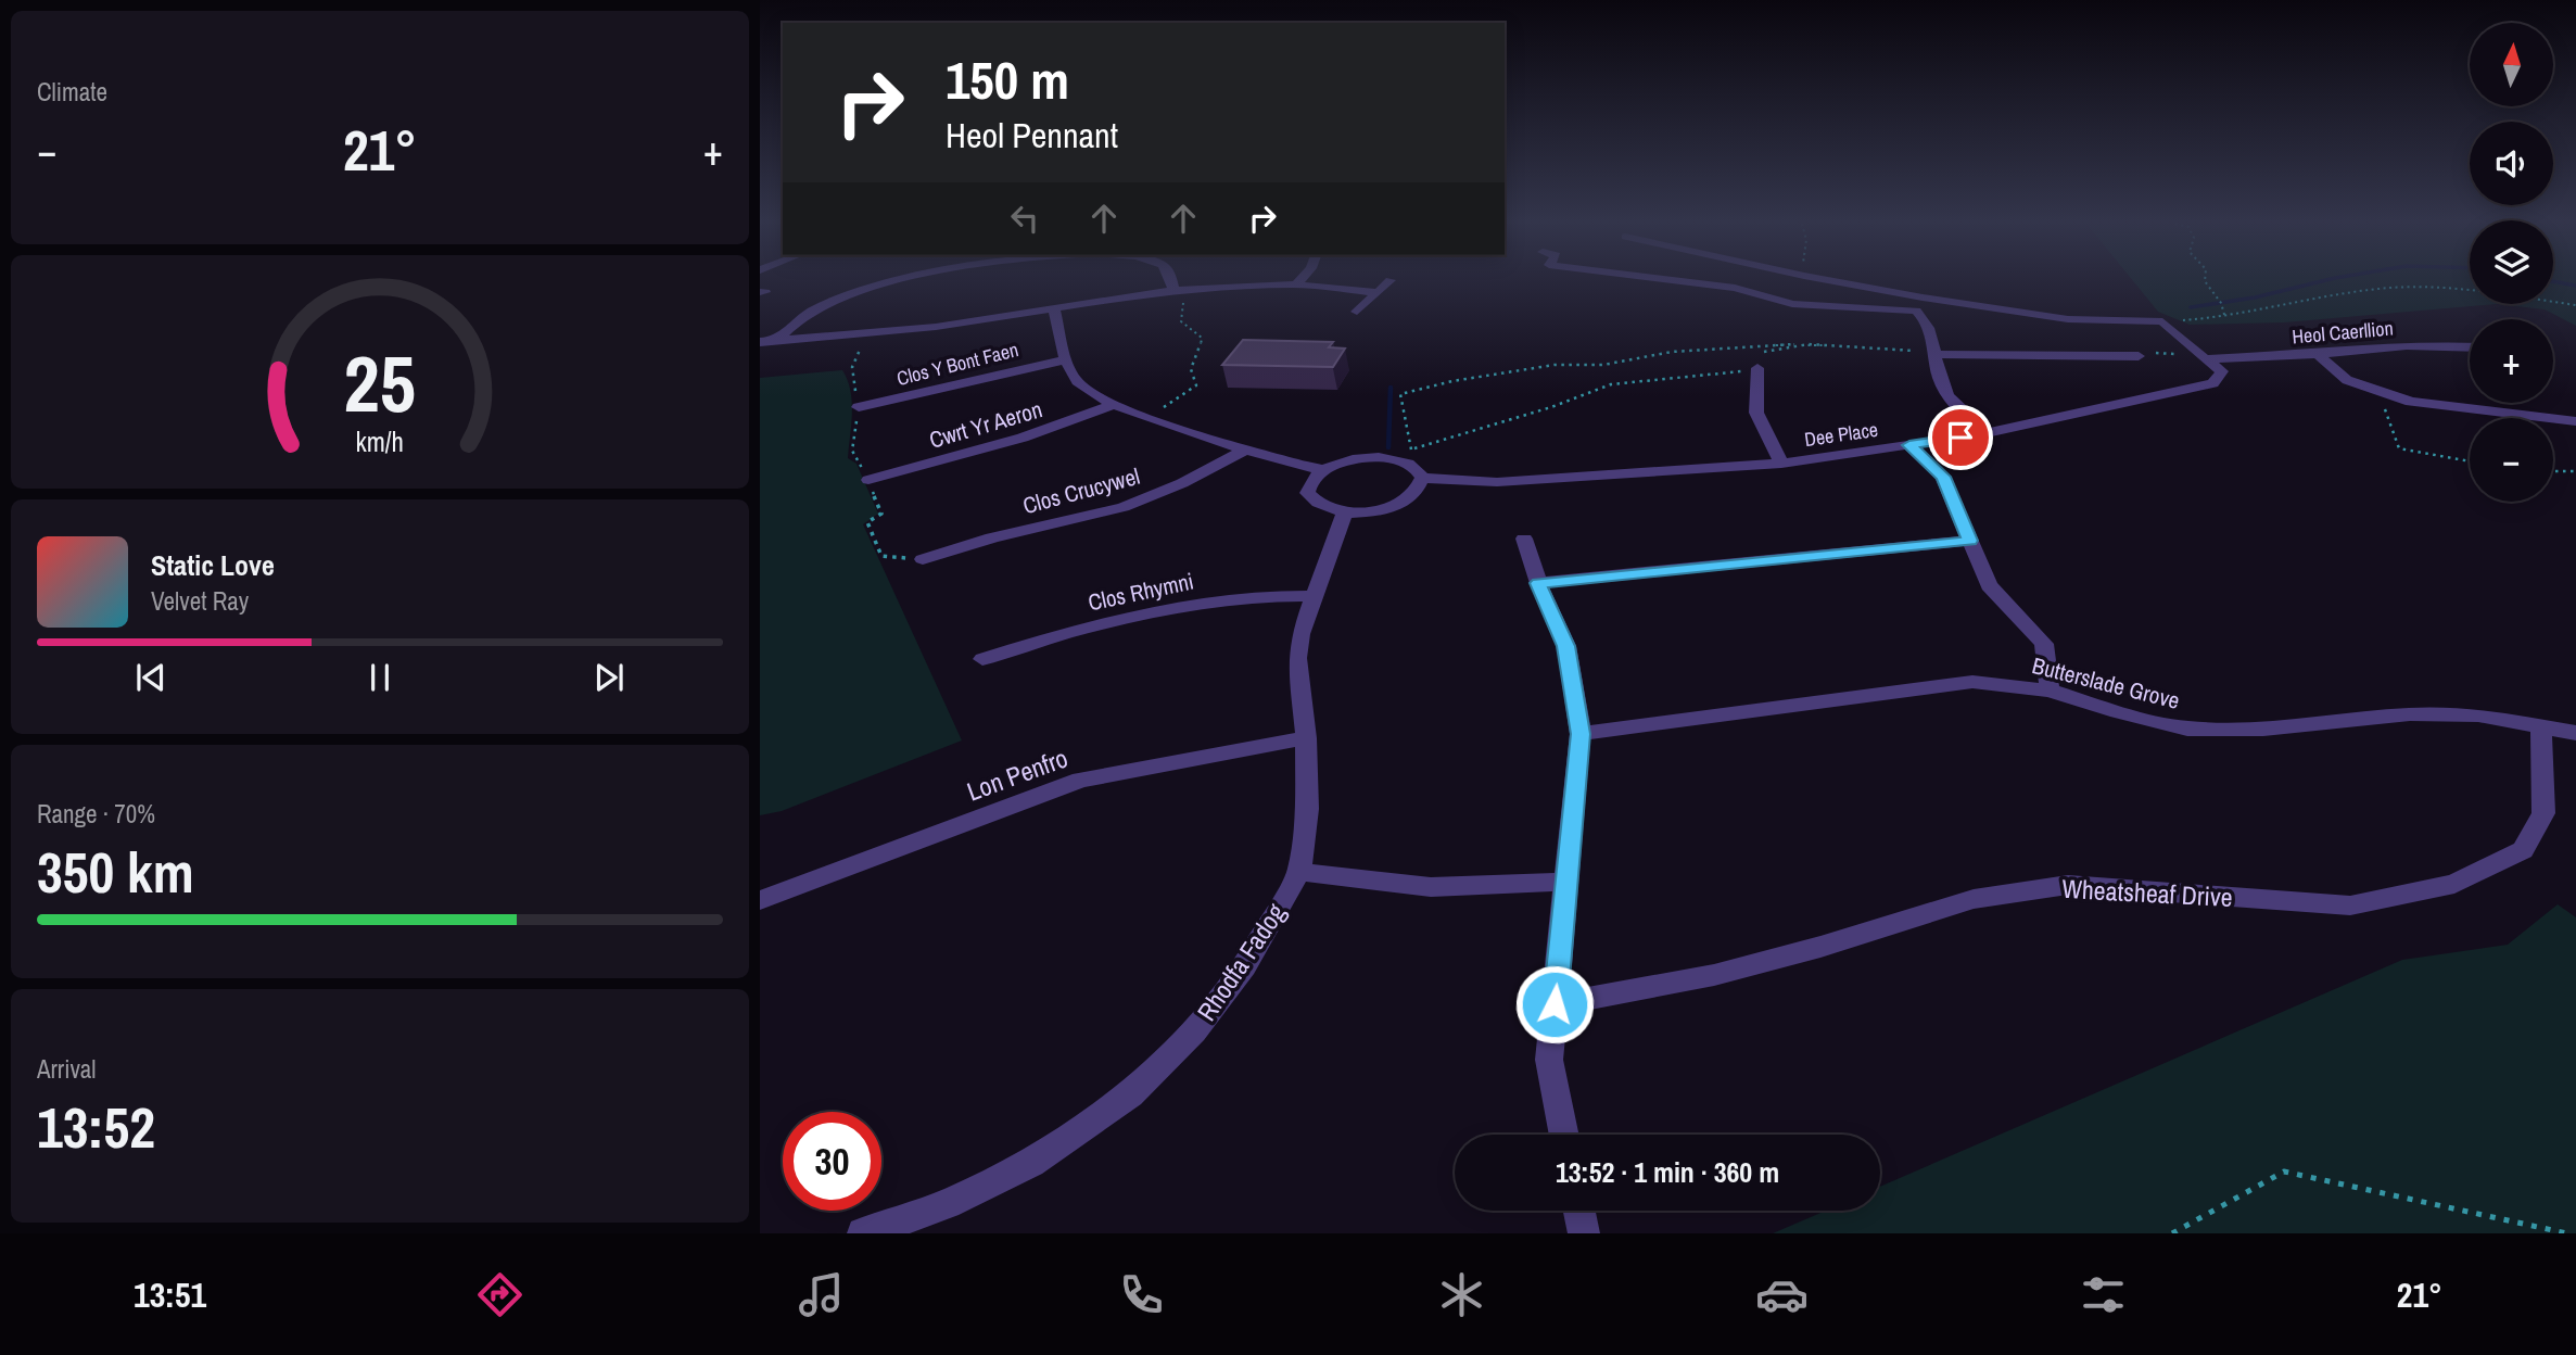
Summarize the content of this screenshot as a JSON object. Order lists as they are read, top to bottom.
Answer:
{
  "streets": {
    "street": [
      "Heol Caerllion",
      "Clos Y Bont Faen",
      "Cwrt Yr Aeron",
      "Dee Place",
      "Clos Crucywel",
      "Clos Rhymni",
      "Butterslade Grove",
      "Lon Penfro",
      "Wheatsheaf Drive",
      "Rhodfa Fadog"
    ]
  },
  "crossings": [
    ["Heol Caerllion", "Dee Place"],
    ["Clos Rhymni", "Rhodfa Fadog"],
    ["Butterslade Grove", "Wheatsheaf Drive"],
    ["Lon Penfro", "Rhodfa Fadog"]
  ],
  "north": "top",
  "page": {
    "tile": [
      "Climate",
      ["Range · 70%", "350 km"],
      ["Arrival", "13:52"]
    ],
    "map_buttons": ["+", "−"],
    "turn": ["150 m", "Heol Pennant"],
    "heat": ["−", "21°", "+"],
    "song": ["Static Love", "Velvet Ray"],
    "limit": "30",
    "trip": "13:52 · 1 min · 360 m",
    "tabs": ["13:51", "21°"],
    "gauge": ["25", "km/h"]
  }
}
